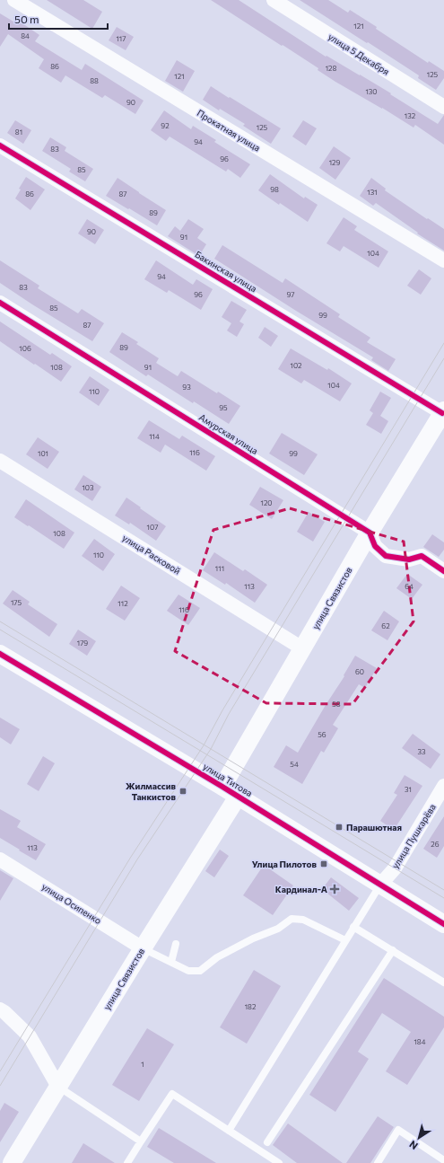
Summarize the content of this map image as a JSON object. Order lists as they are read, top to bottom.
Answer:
{
  "streets": {
    "street": [
      "улица 5 Декабря",
      "Прокатная улица",
      "Бакинская улица",
      "Амурская улица",
      "улица Расковой",
      "улица Связистов",
      "улица Титова",
      "улица Пушкарёва",
      "улица Осипенко"
    ]
  },
  "crossings": [
    ["Бакинская улица", "улица Связистов"],
    ["Амурская улица", "улица Связистов"],
    ["улица Расковой", "улица Связистов"],
    ["улица Связистов", "улица Титова"],
    ["улица Связистов", "улица Осипенко"],
    ["улица Титова", "улица Пушкарёва"]
  ],
  "places": {
    "transit": ["Жилмассив Танкистов", "Парашютная", "Улица Пилотов"],
    "health": ["Кардинал-А"]
  },
  "house_numbers": [
    "121",
    "84",
    "117",
    "86",
    "128",
    "125",
    "121",
    "88",
    "130",
    "90",
    "132",
    "92",
    "125",
    "81",
    "94",
    "83",
    "96",
    "129",
    "85",
    "98",
    "131",
    "86",
    "87",
    "89",
    "90",
    "91",
    "104",
    "94",
    "83",
    "96",
    "97",
    "85",
    "99",
    "87",
    "89",
    "106",
    "102",
    "108",
    "91",
    "104",
    "93",
    "110",
    "95",
    "114",
    "116",
    "101",
    "99",
    "103",
    "120",
    "107",
    "108",
    "110",
    "111",
    "113",
    "64",
    "175",
    "112",
    "116",
    "62",
    "179",
    "60",
    "58",
    "56",
    "33",
    "54",
    "31",
    "26",
    "113",
    "182",
    "184",
    "1"
  ],
  "scale_bar": "50 m",
  "north": "bottom left"
}
